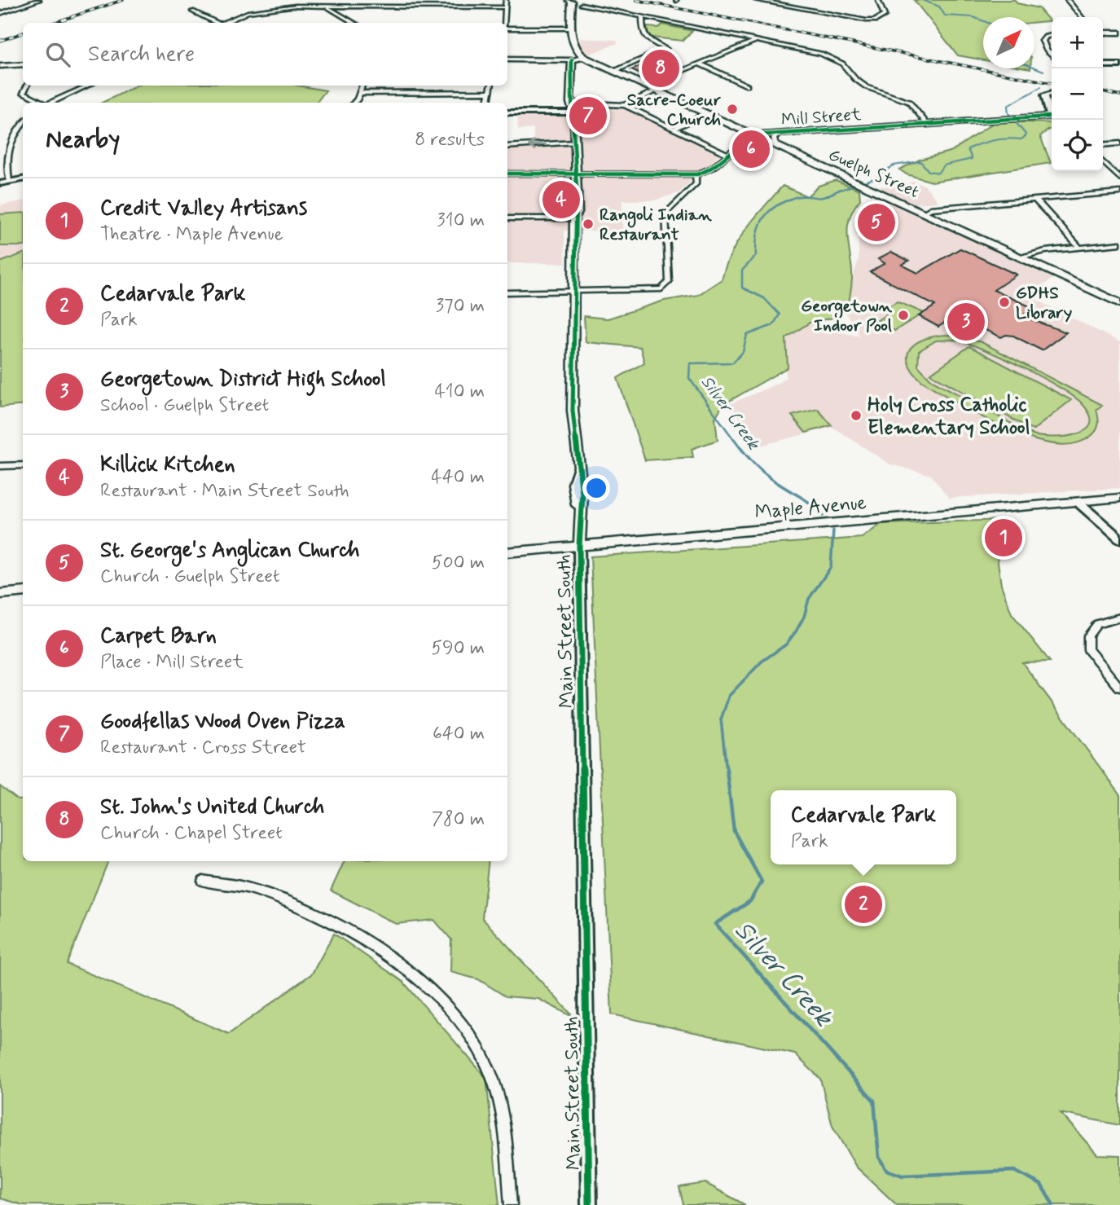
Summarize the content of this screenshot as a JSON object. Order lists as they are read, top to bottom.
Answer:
{
  "streets": {
    "main road": ["Guelph Street", "Maple Avenue", "Main Street South"],
    "street": ["Mill Street"]
  },
  "crossings": [
    ["Mill Street", "Guelph Street"],
    ["Maple Avenue", "Main Street South"]
  ],
  "water": ["Silver Creek"],
  "places": [
    "Sacre-Coeur Church",
    "Rangoli Indian Restaurant",
    "GDHS Library",
    "Georgetown Indoor Pool",
    "Holy Cross Catholic Elementary School"
  ],
  "north": "top right",
  "page": {
    "map_buttons": ["+", "−"],
    "search": "Search here",
    "pins": [
      "8",
      "7",
      "6",
      "4",
      "5",
      "3",
      "1",
      "2"
    ],
    "heading": ["Nearby", "8 results"],
    "list": [
      {
        "mark": "1",
        "name": "Credit Valley Artisans",
        "note": "Theatre · Maple Avenue",
        "value": "310 m"
      },
      {
        "mark": "2",
        "name": "Cedarvale Park",
        "note": "Park",
        "value": "370 m"
      },
      {
        "mark": "3",
        "name": "Georgetown District High School",
        "note": "School · Guelph Street",
        "value": "410 m"
      },
      {
        "mark": "4",
        "name": "Killick Kitchen",
        "note": "Restaurant · Main Street South",
        "value": "440 m"
      },
      {
        "mark": "5",
        "name": "St. George's Anglican Church",
        "note": "Church · Guelph Street",
        "value": "500 m"
      },
      {
        "mark": "6",
        "name": "Carpet Barn",
        "note": "Place · Mill Street",
        "value": "590 m"
      },
      {
        "mark": "7",
        "name": "Goodfellas Wood Oven Pizza",
        "note": "Restaurant · Cross Street",
        "value": "640 m"
      },
      {
        "mark": "8",
        "name": "St. John's United Church",
        "note": "Church · Chapel Street",
        "value": "780 m"
      }
    ],
    "popup": ["Cedarvale Park", "Park"]
  }
}
